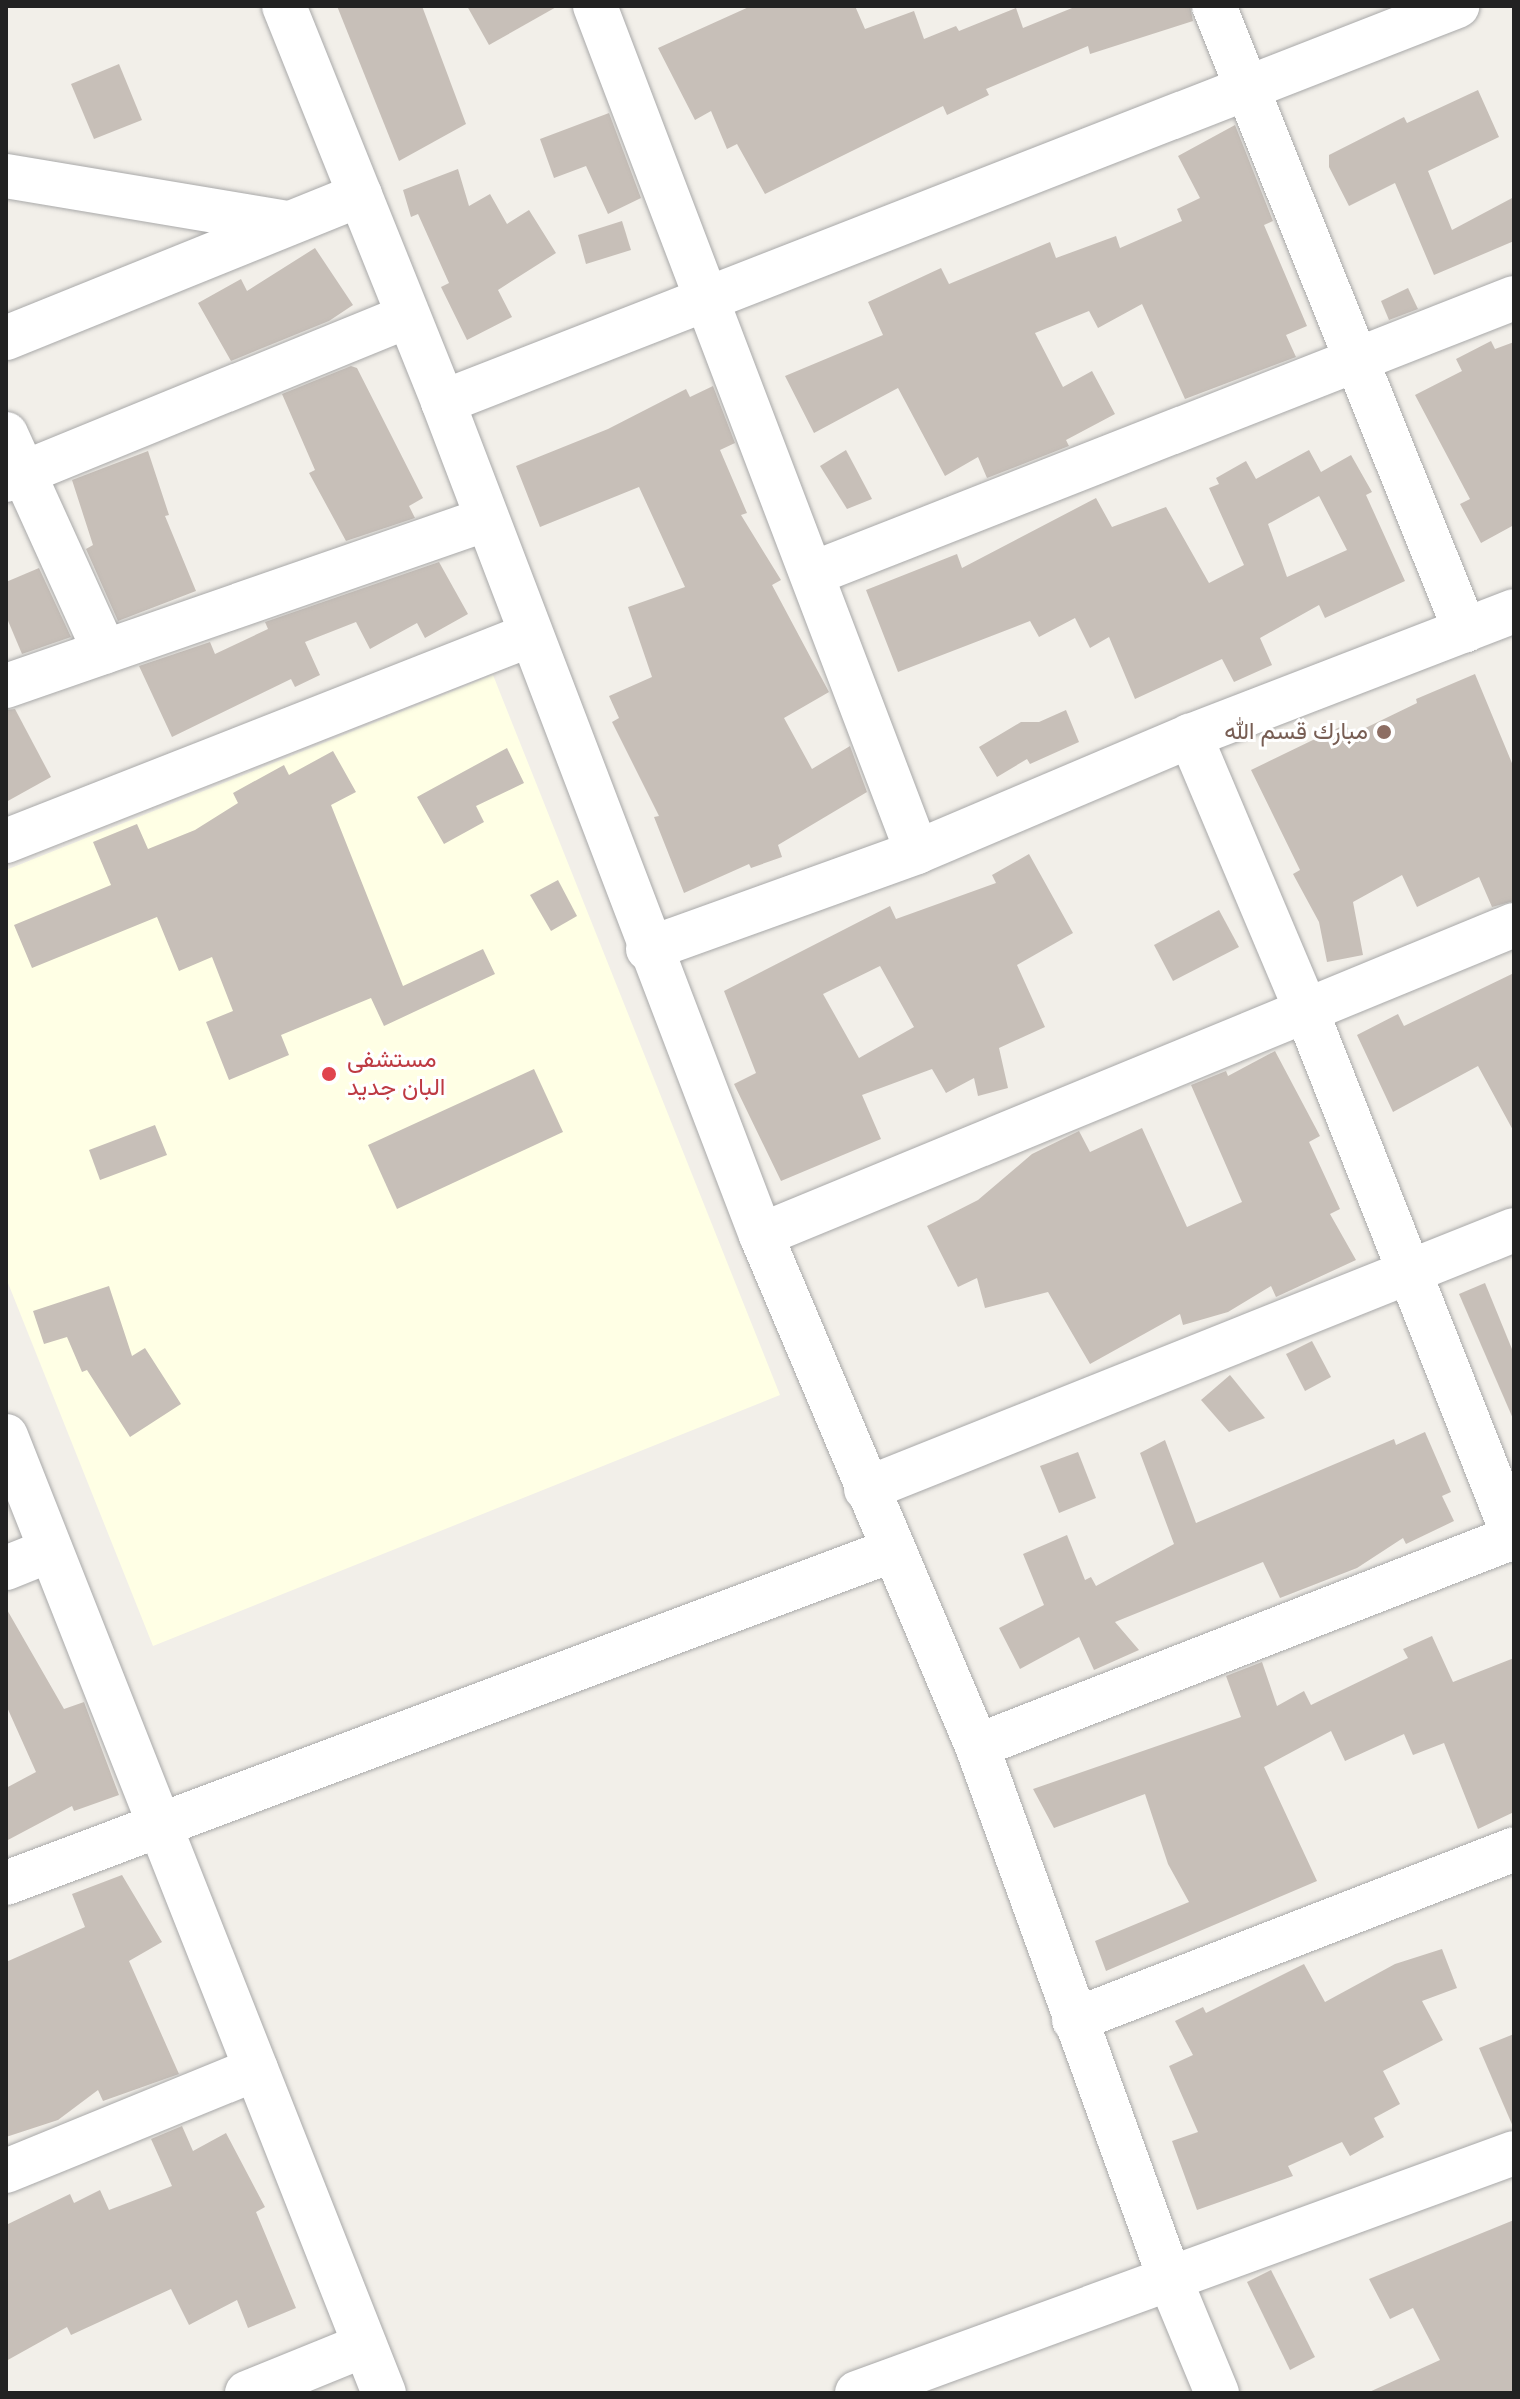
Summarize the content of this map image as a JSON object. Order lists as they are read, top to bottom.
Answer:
{
  "places": ["مبارك قسم الله", "مستشفى البان جديد"]
}
